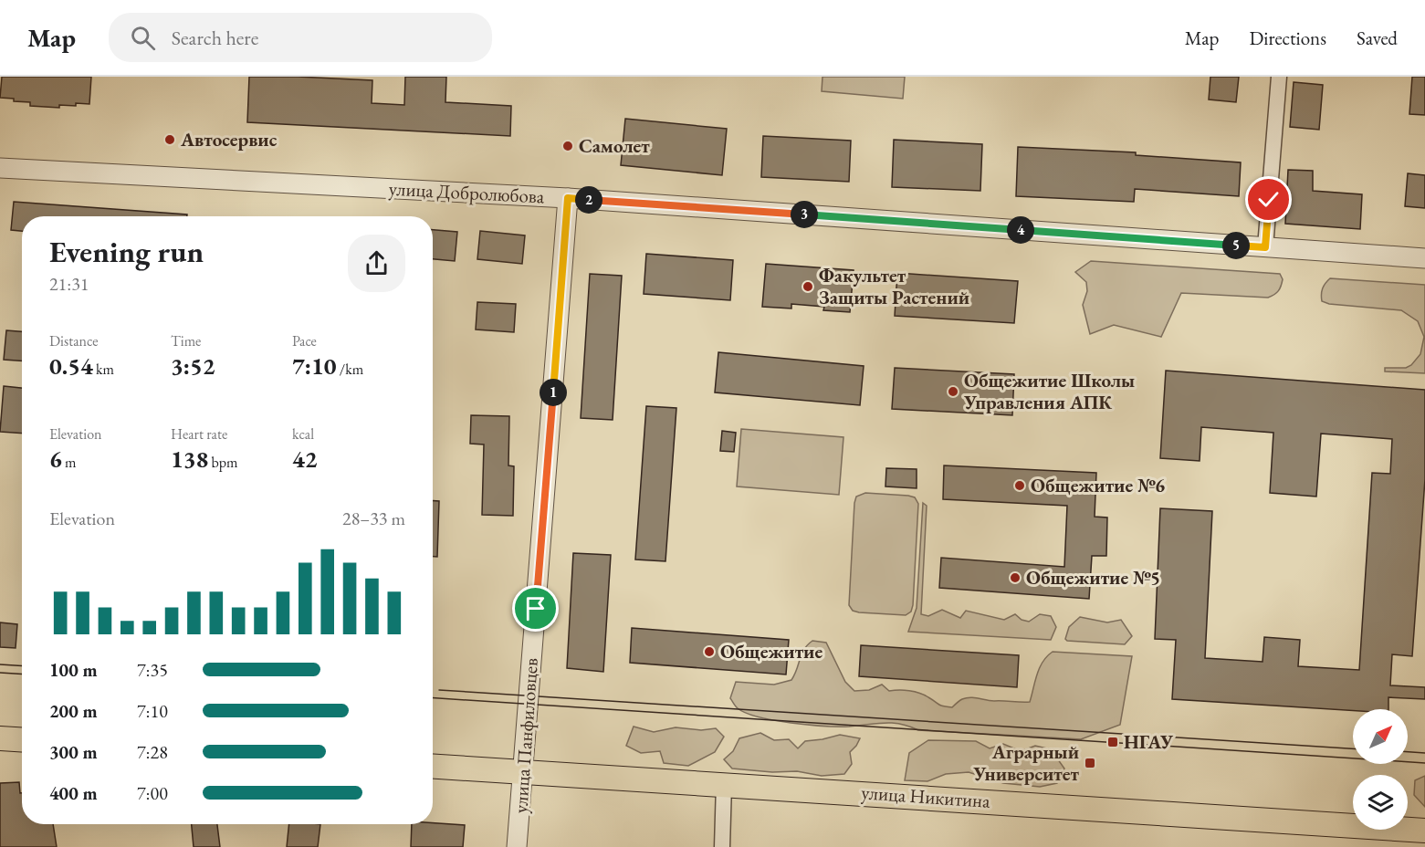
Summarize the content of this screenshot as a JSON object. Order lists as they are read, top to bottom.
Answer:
{
  "streets": {
    "main road": ["улица Никитина"],
    "street": ["улица Добролюбова", "улица Панфиловцев"]
  },
  "crossings": [
    ["улица Добролюбова", "улица Панфиловцев"],
    ["улица Панфиловцев", "улица Никитина"]
  ],
  "places": {
    "other": [
      "Автосервис",
      "Самолет",
      "Факультет Защиты Растений",
      "Общежитие Школы Управления АПК",
      "Общежитие №6",
      "Общежитие №5",
      "Общежитие"
    ],
    "transit": ["НГАУ", "Аграрный Университет"]
  },
  "north": "top right",
  "page": {
    "header": "Map",
    "search": "Search here",
    "nav": ["Map", "Directions", "Saved"],
    "pins": [
      "2",
      "3",
      "4",
      "5",
      "1"
    ],
    "heading": ["Evening run", "21:31"],
    "stats": [
      ["Distance", "0.54 km"],
      ["Time", "3:52"],
      ["Pace", "7:10 /km"],
      ["Elevation", "6 m"],
      ["Heart rate", "138 bpm"],
      ["kcal", "42"]
    ],
    "chart": ["Elevation", "28–33 m"],
    "list": [
      {
        "name": "100 m",
        "note": "7:35"
      },
      {
        "name": "200 m",
        "note": "7:10"
      },
      {
        "name": "300 m",
        "note": "7:28"
      },
      {
        "name": "400 m",
        "note": "7:00"
      }
    ]
  }
}
